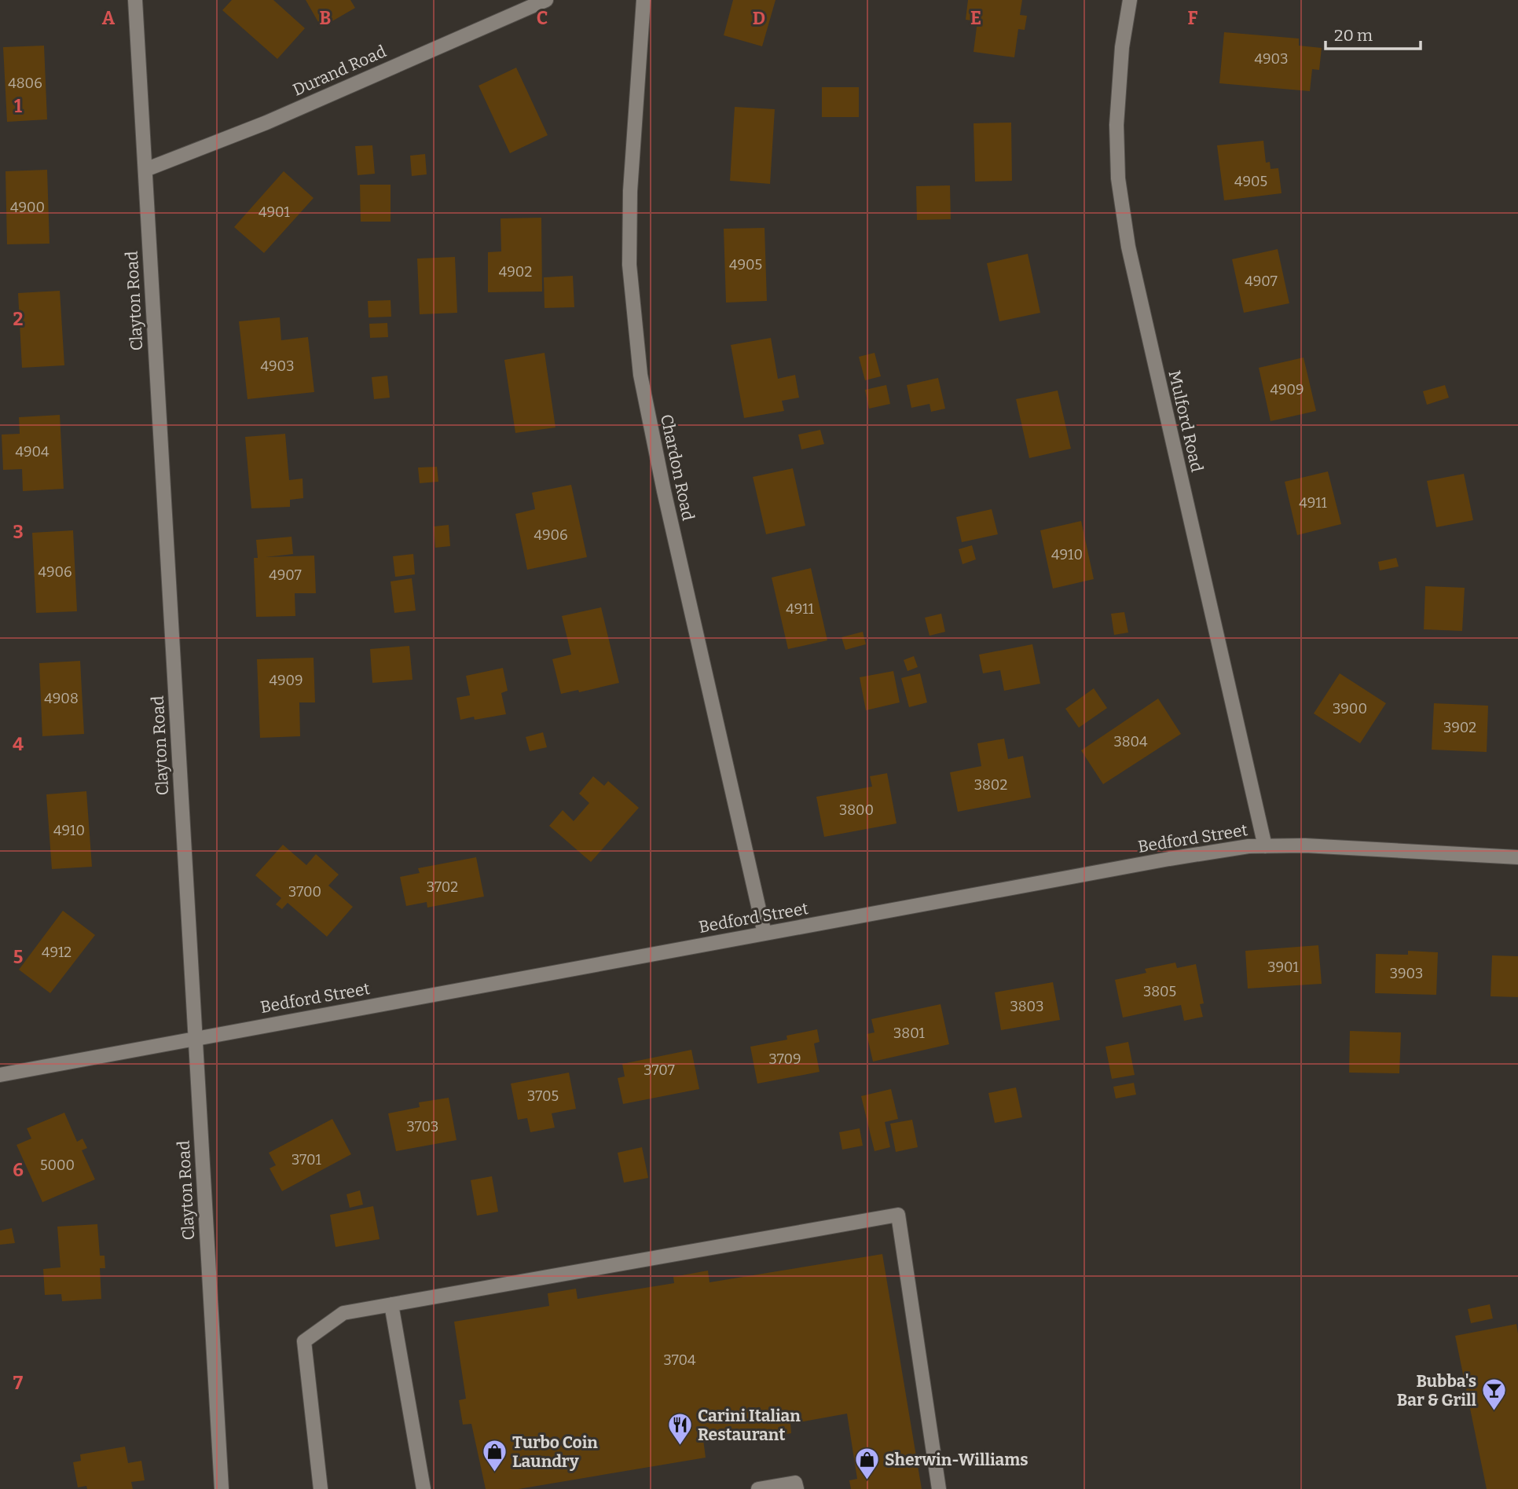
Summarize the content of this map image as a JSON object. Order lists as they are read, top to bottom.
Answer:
{
  "streets": {
    "street": [
      "Durand Road",
      "Clayton Road",
      "Mulford Road",
      "Chardon Road",
      "Bedford Street"
    ]
  },
  "crossings": [
    ["Durand Road", "Clayton Road"],
    ["Clayton Road", "Bedford Street"],
    ["Mulford Road", "Bedford Street"],
    ["Chardon Road", "Bedford Street"]
  ],
  "places": {
    "bar": ["Bubba's Bar & Grill"],
    "restaurant": ["Carini Italian Restaurant"],
    "shop": ["Turbo Coin Laundry", "Sherwin-Williams"]
  },
  "house_numbers": [
    "4903",
    "4806",
    "4905",
    "4900",
    "4901",
    "4905",
    "4902",
    "4907",
    "4903",
    "4909",
    "4904",
    "4911",
    "4906",
    "4910",
    "4906",
    "4907",
    "4911",
    "4909",
    "4908",
    "3900",
    "3902",
    "3804",
    "3802",
    "3800",
    "4910",
    "3702",
    "3700",
    "4912",
    "3901",
    "3903",
    "3805",
    "3803",
    "3801",
    "3709",
    "3707",
    "3705",
    "3703",
    "3701",
    "5000",
    "3704"
  ],
  "scale_bar": "20 m",
  "grid": {
    "columns": [
      "A",
      "B",
      "C",
      "D",
      "E",
      "F"
    ],
    "rows": [
      "1",
      "2",
      "3",
      "4",
      "5",
      "6",
      "7"
    ]
  }
}
